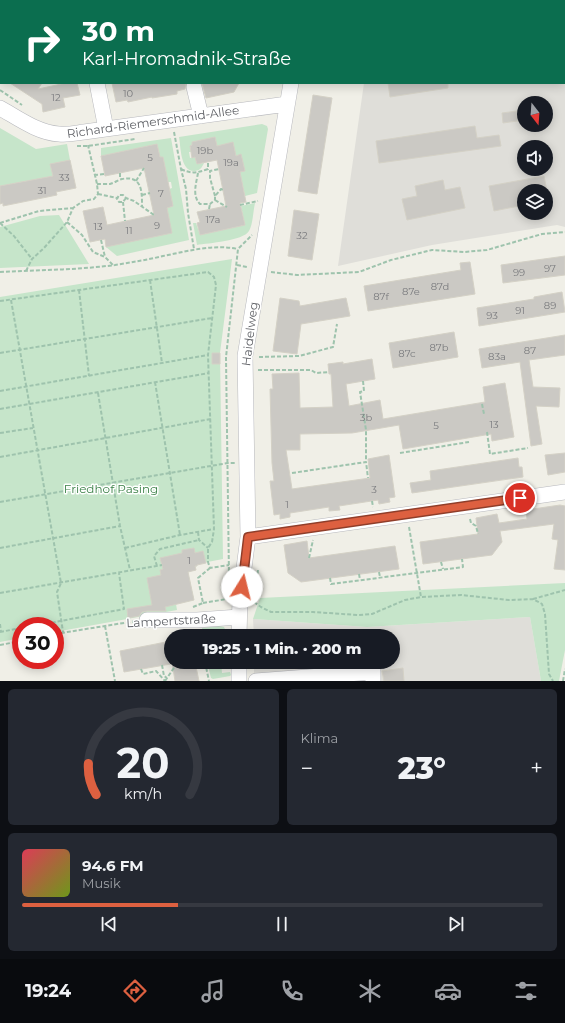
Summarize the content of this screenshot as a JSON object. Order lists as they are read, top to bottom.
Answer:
{
  "streets": {
    "street": ["Richard-Riemerschmid-Allee", "Haidelweg", "Lampertstraße"]
  },
  "crossings": [
    ["Richard-Riemerschmid-Allee", "Haidelweg"],
    ["Haidelweg", "Lampertstraße"]
  ],
  "parks": ["Friedhof Pasing"],
  "house_numbers": [
    "10",
    "12",
    "19b",
    "5",
    "19a",
    "33",
    "31",
    "7",
    "17a",
    "9",
    "13",
    "11",
    "32",
    "97",
    "99",
    "87d",
    "87e",
    "87f",
    "89",
    "91",
    "93",
    "87b",
    "87",
    "87c",
    "83a",
    "3b",
    "13",
    "5",
    "3",
    "1",
    "1"
  ],
  "north": "bottom",
  "page": {
    "turn": ["30 m", "Karl-Hromadnik-Straße"],
    "limit": "30",
    "trip": "19:25 · 1 Min. · 200 m",
    "tile": "Klima",
    "heat": ["−", "23°", "+"],
    "song": ["94.6 FM", "Musik"],
    "tabs": "19:24",
    "gauge": ["20", "km/h"]
  }
}
